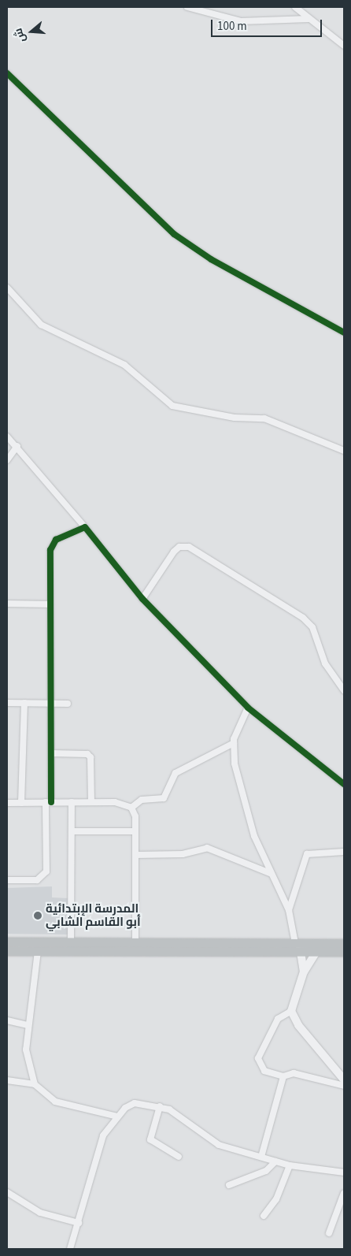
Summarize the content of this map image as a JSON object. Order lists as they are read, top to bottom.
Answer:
{
  "places": ["المدرسة الإبتدائية أبو القاسم الشابي"],
  "scale_bar": "100 m",
  "north": "left"
}
